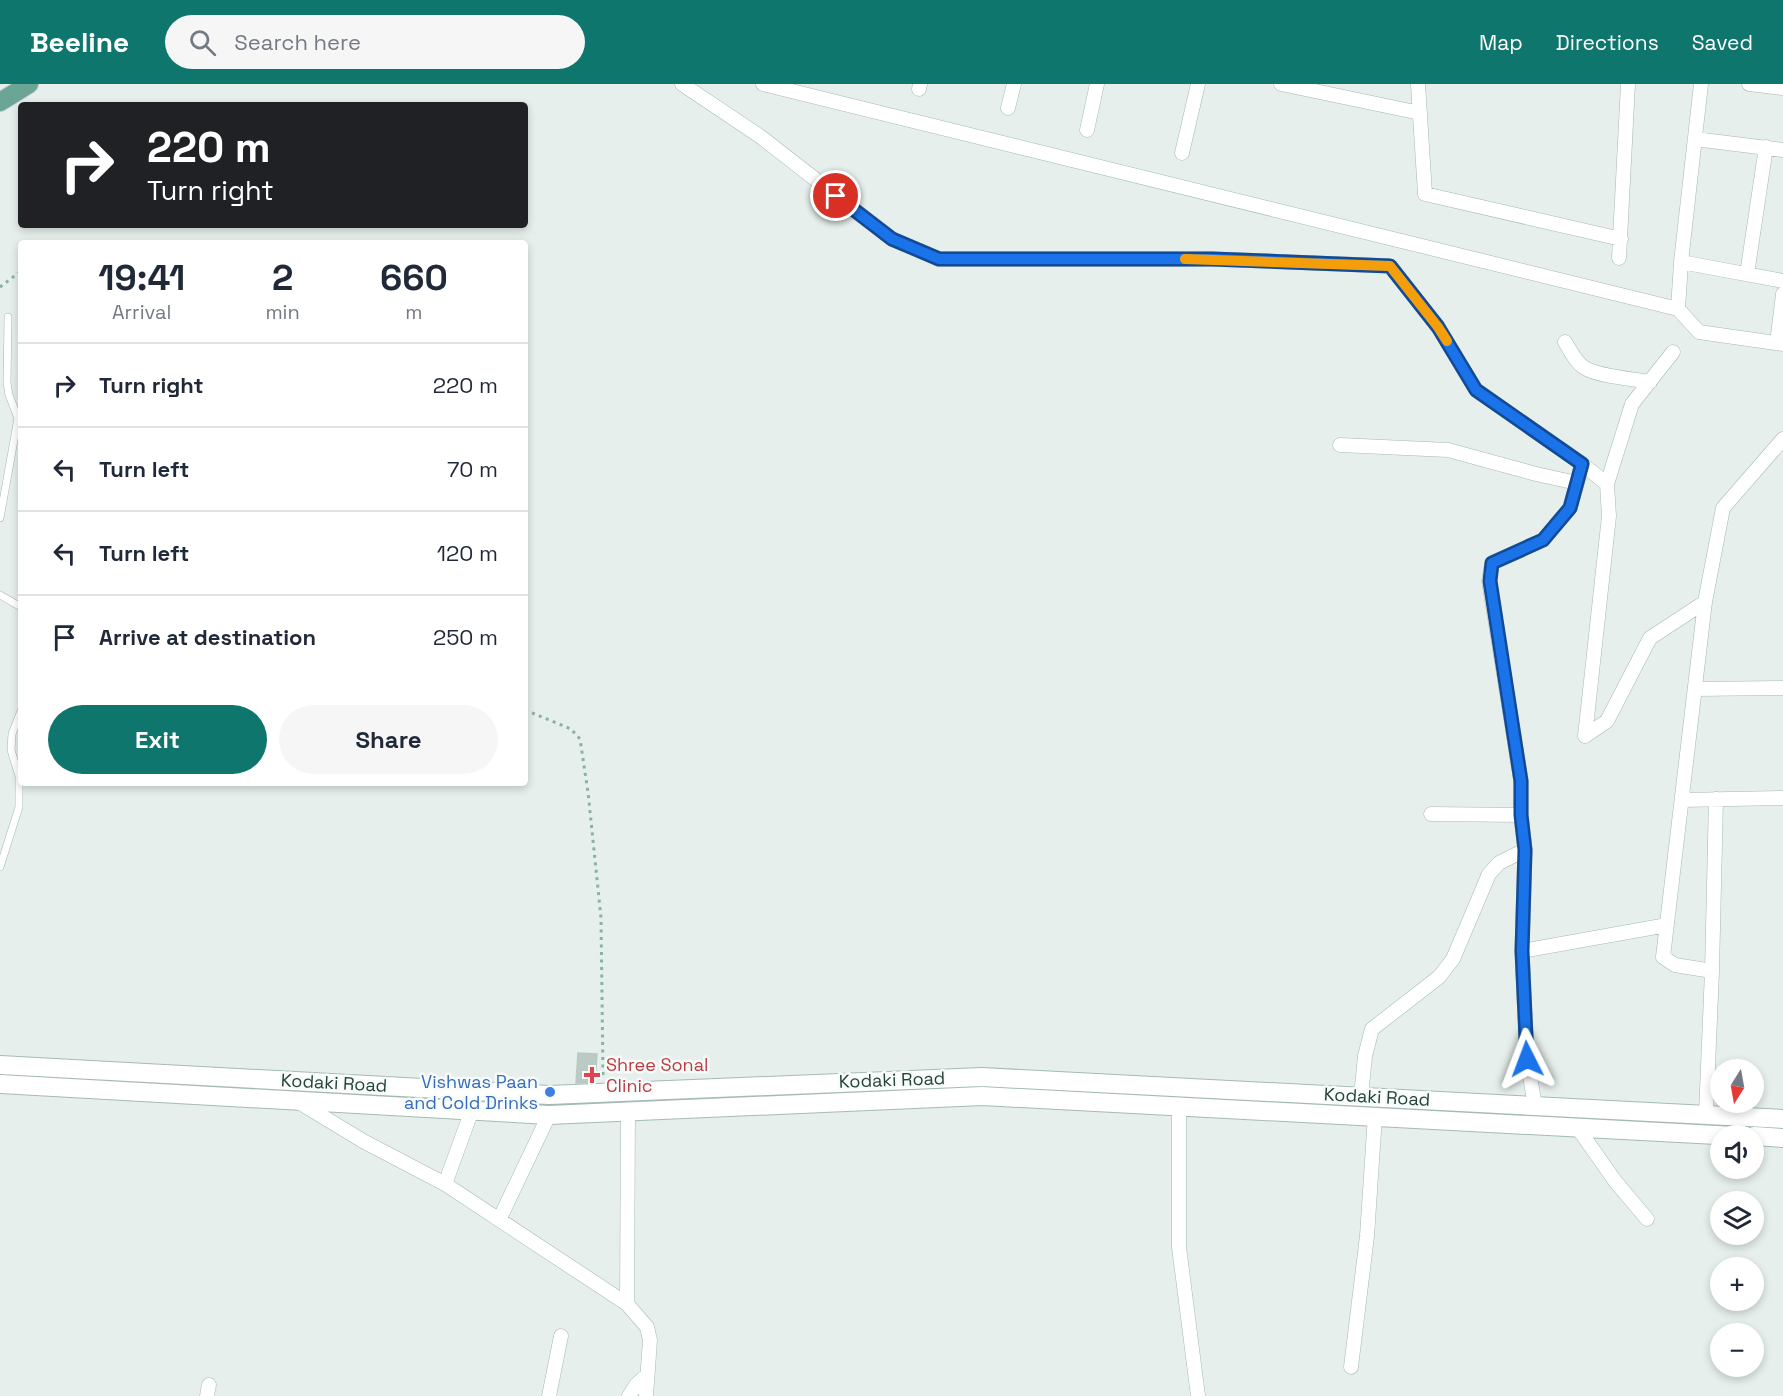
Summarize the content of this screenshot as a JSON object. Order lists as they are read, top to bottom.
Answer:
{
  "streets": {
    "main road": ["Kodaki Road"]
  },
  "places": {
    "health": ["Shree Sonal Clinic"],
    "other": ["Vishwas Paan and Cold Drinks"]
  },
  "north": "bottom",
  "page": {
    "header": "Beeline",
    "search": "Search here",
    "nav": ["Map", "Directions", "Saved"],
    "turn": ["220 m", "Turn right"],
    "eta": [
      "19:41",
      "Arrival",
      "2",
      "min",
      "660",
      "m"
    ],
    "list": [
      {
        "name": "Turn right",
        "value": "220 m"
      },
      {
        "name": "Turn left",
        "value": "70 m"
      },
      {
        "name": "Turn left",
        "value": "120 m"
      },
      {
        "name": "Arrive at destination",
        "value": "250 m"
      }
    ],
    "buttons": ["Exit", "Share"],
    "map_buttons": ["+", "−"]
  }
}
